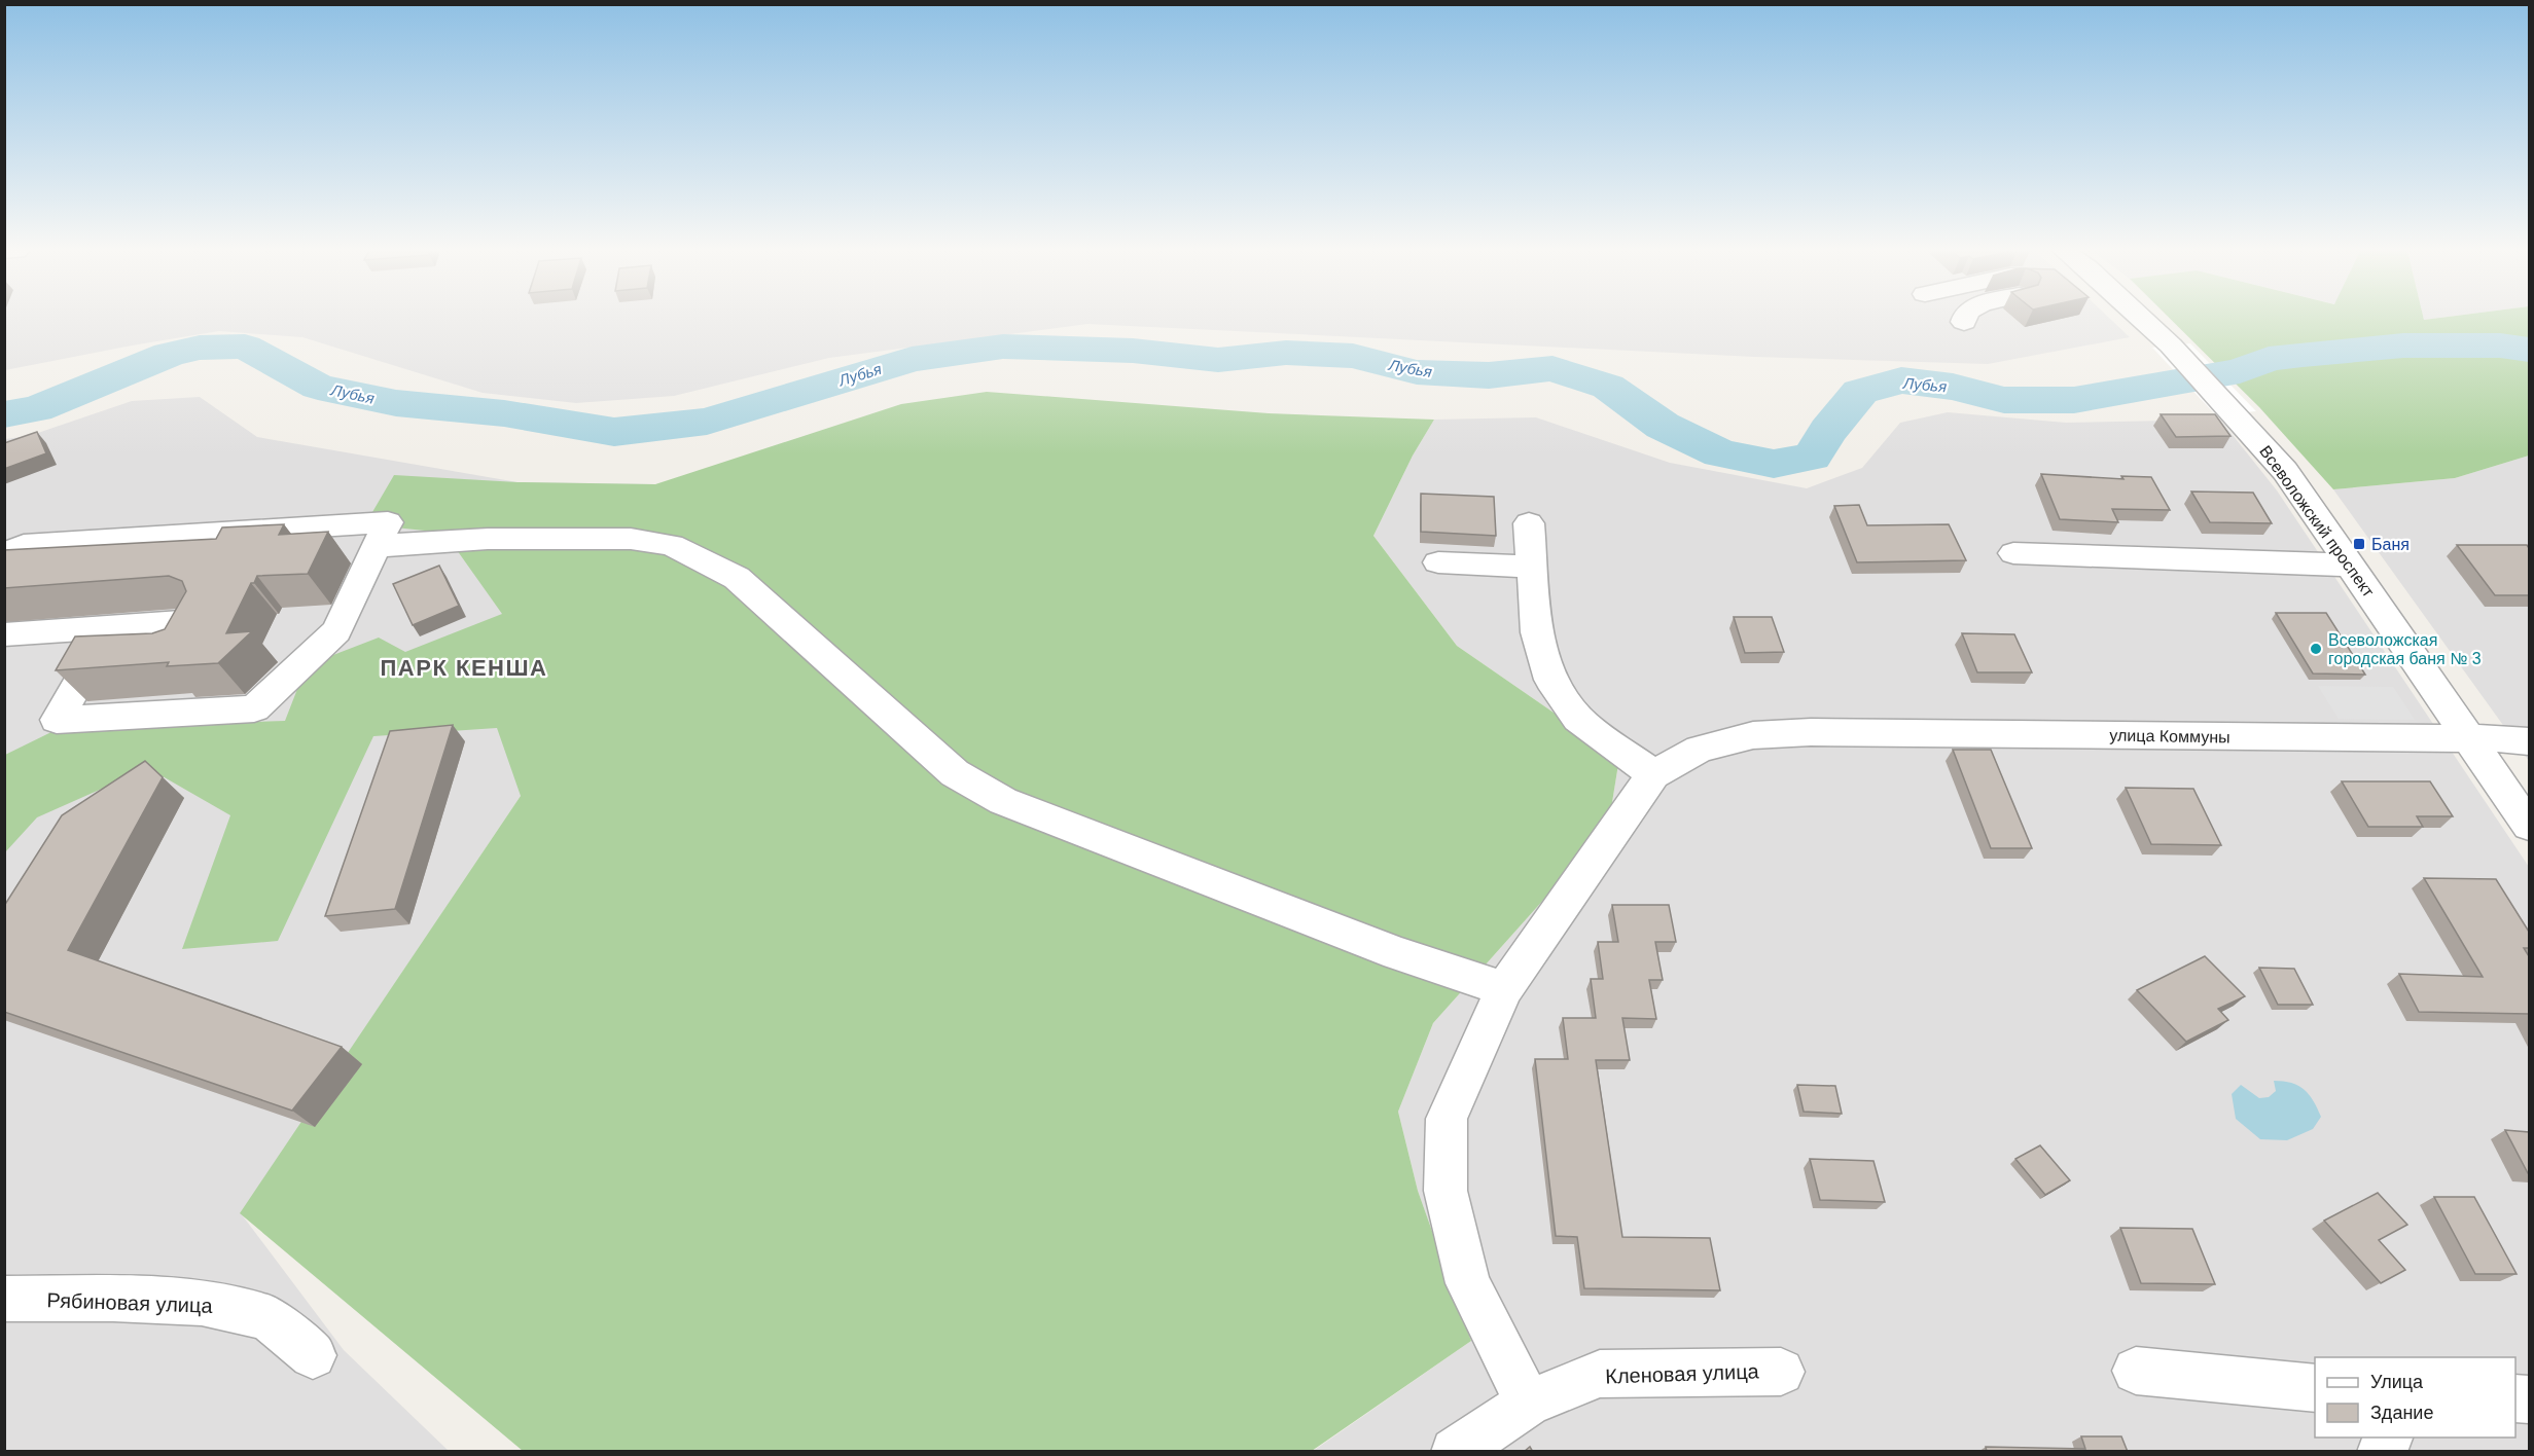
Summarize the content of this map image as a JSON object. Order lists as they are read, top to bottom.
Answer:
{
  "streets": {
    "street": [
      "Всеволожский проспект",
      "улица Коммуны",
      "Рябиновая улица",
      "Кленовая улица"
    ]
  },
  "crossings": [
    ["Всеволожский проспект", "улица Коммуны"]
  ],
  "districts": ["ПАРК КЕНША"],
  "water": ["Лубья"],
  "places": {
    "transit": ["Баня"],
    "other": ["Всеволожская городская баня № 3"]
  },
  "legend": ["Улица", "Здание"]
}
